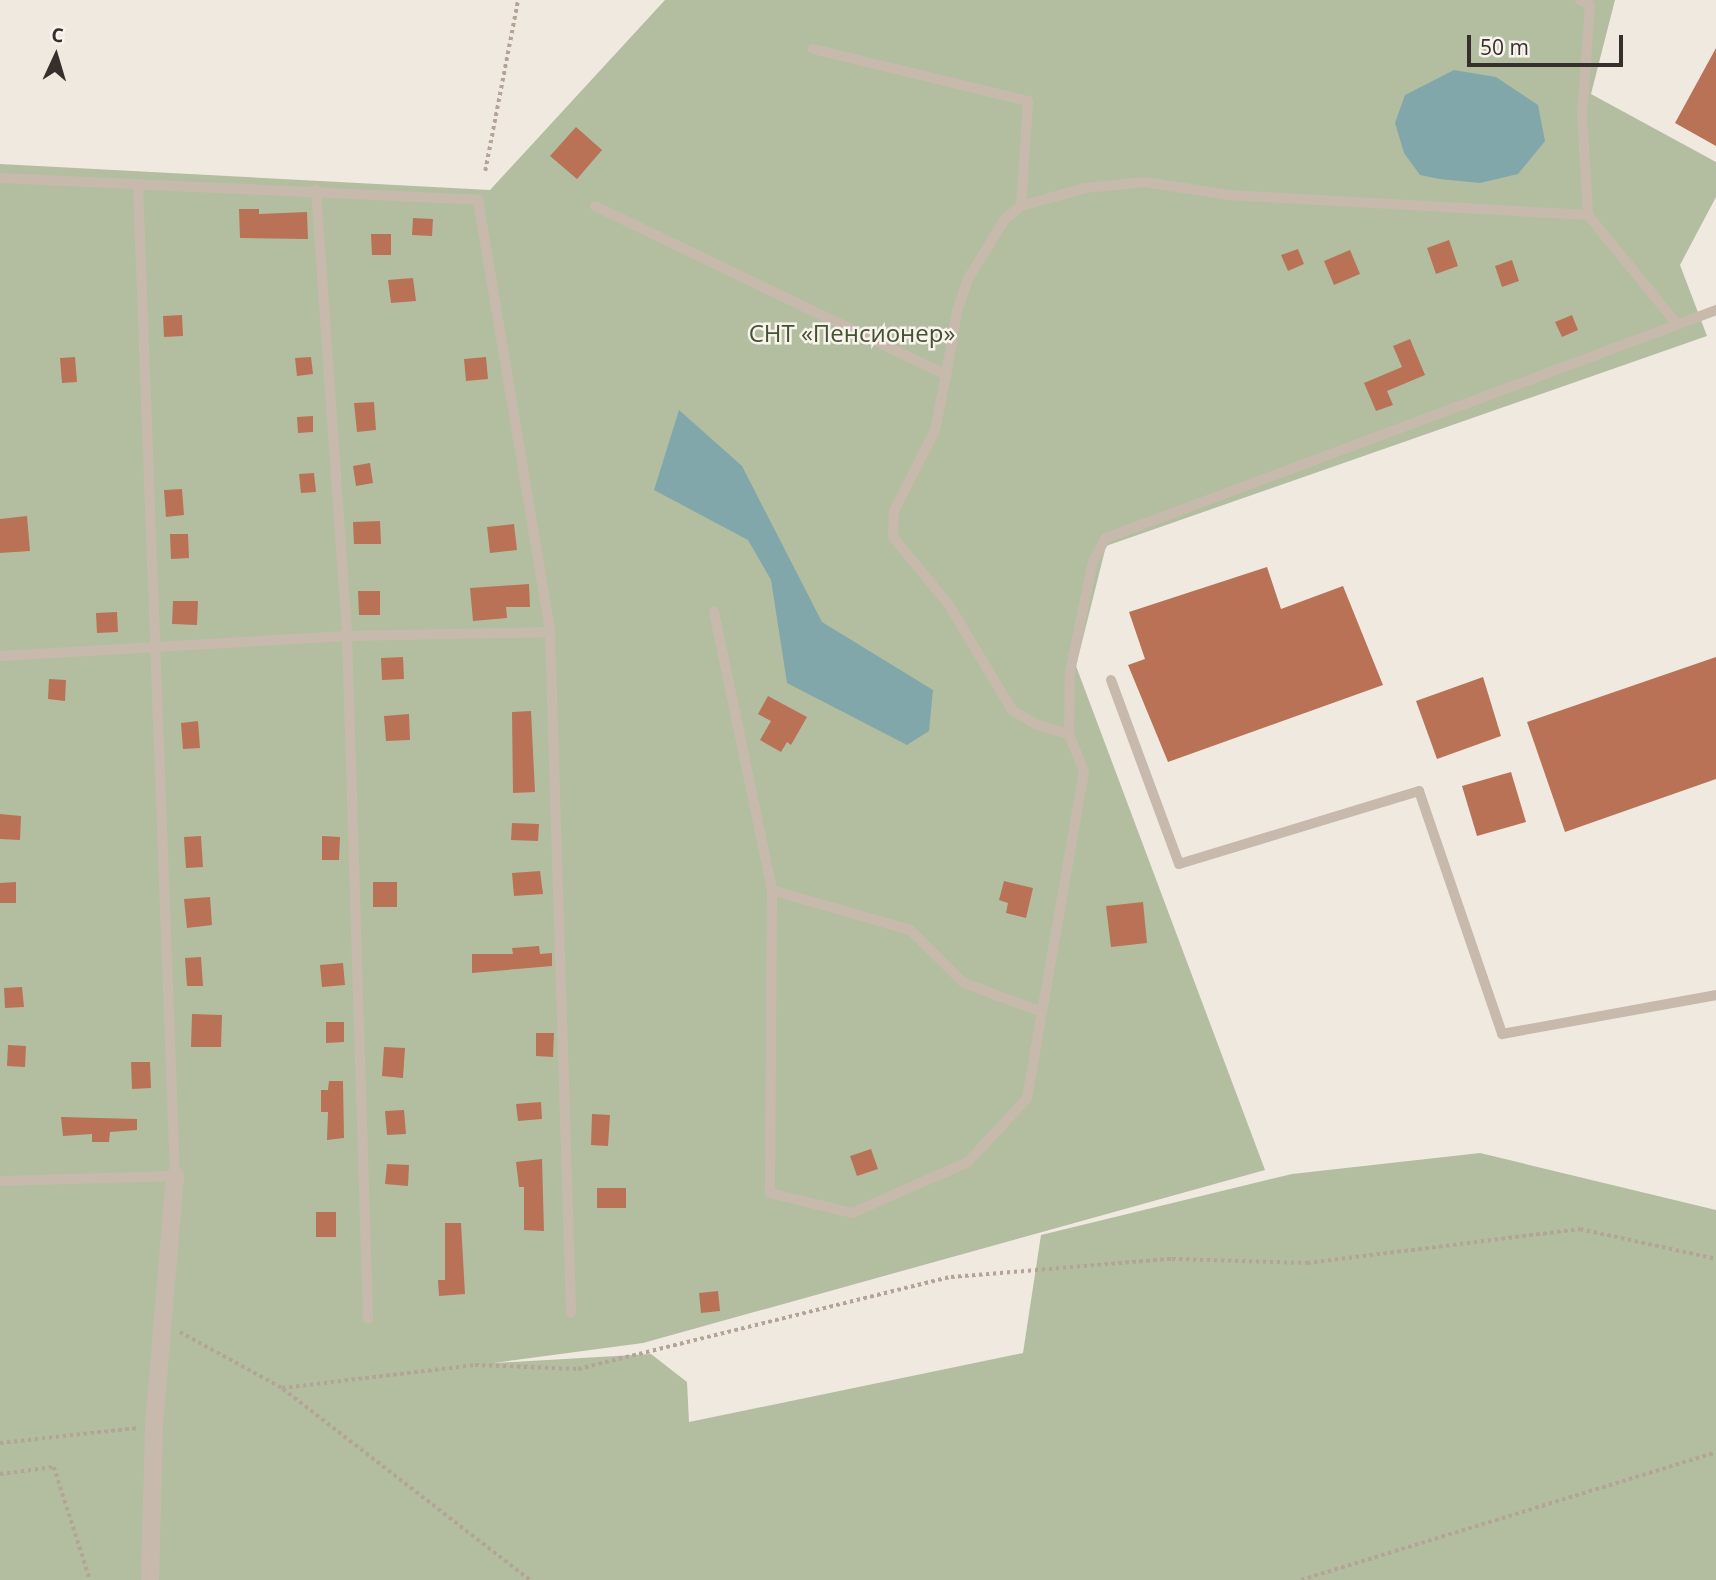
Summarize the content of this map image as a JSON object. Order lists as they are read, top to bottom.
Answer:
{
  "parks": ["СНТ «Пенсионер»"],
  "scale_bar": "50 m",
  "north": "top"
}
